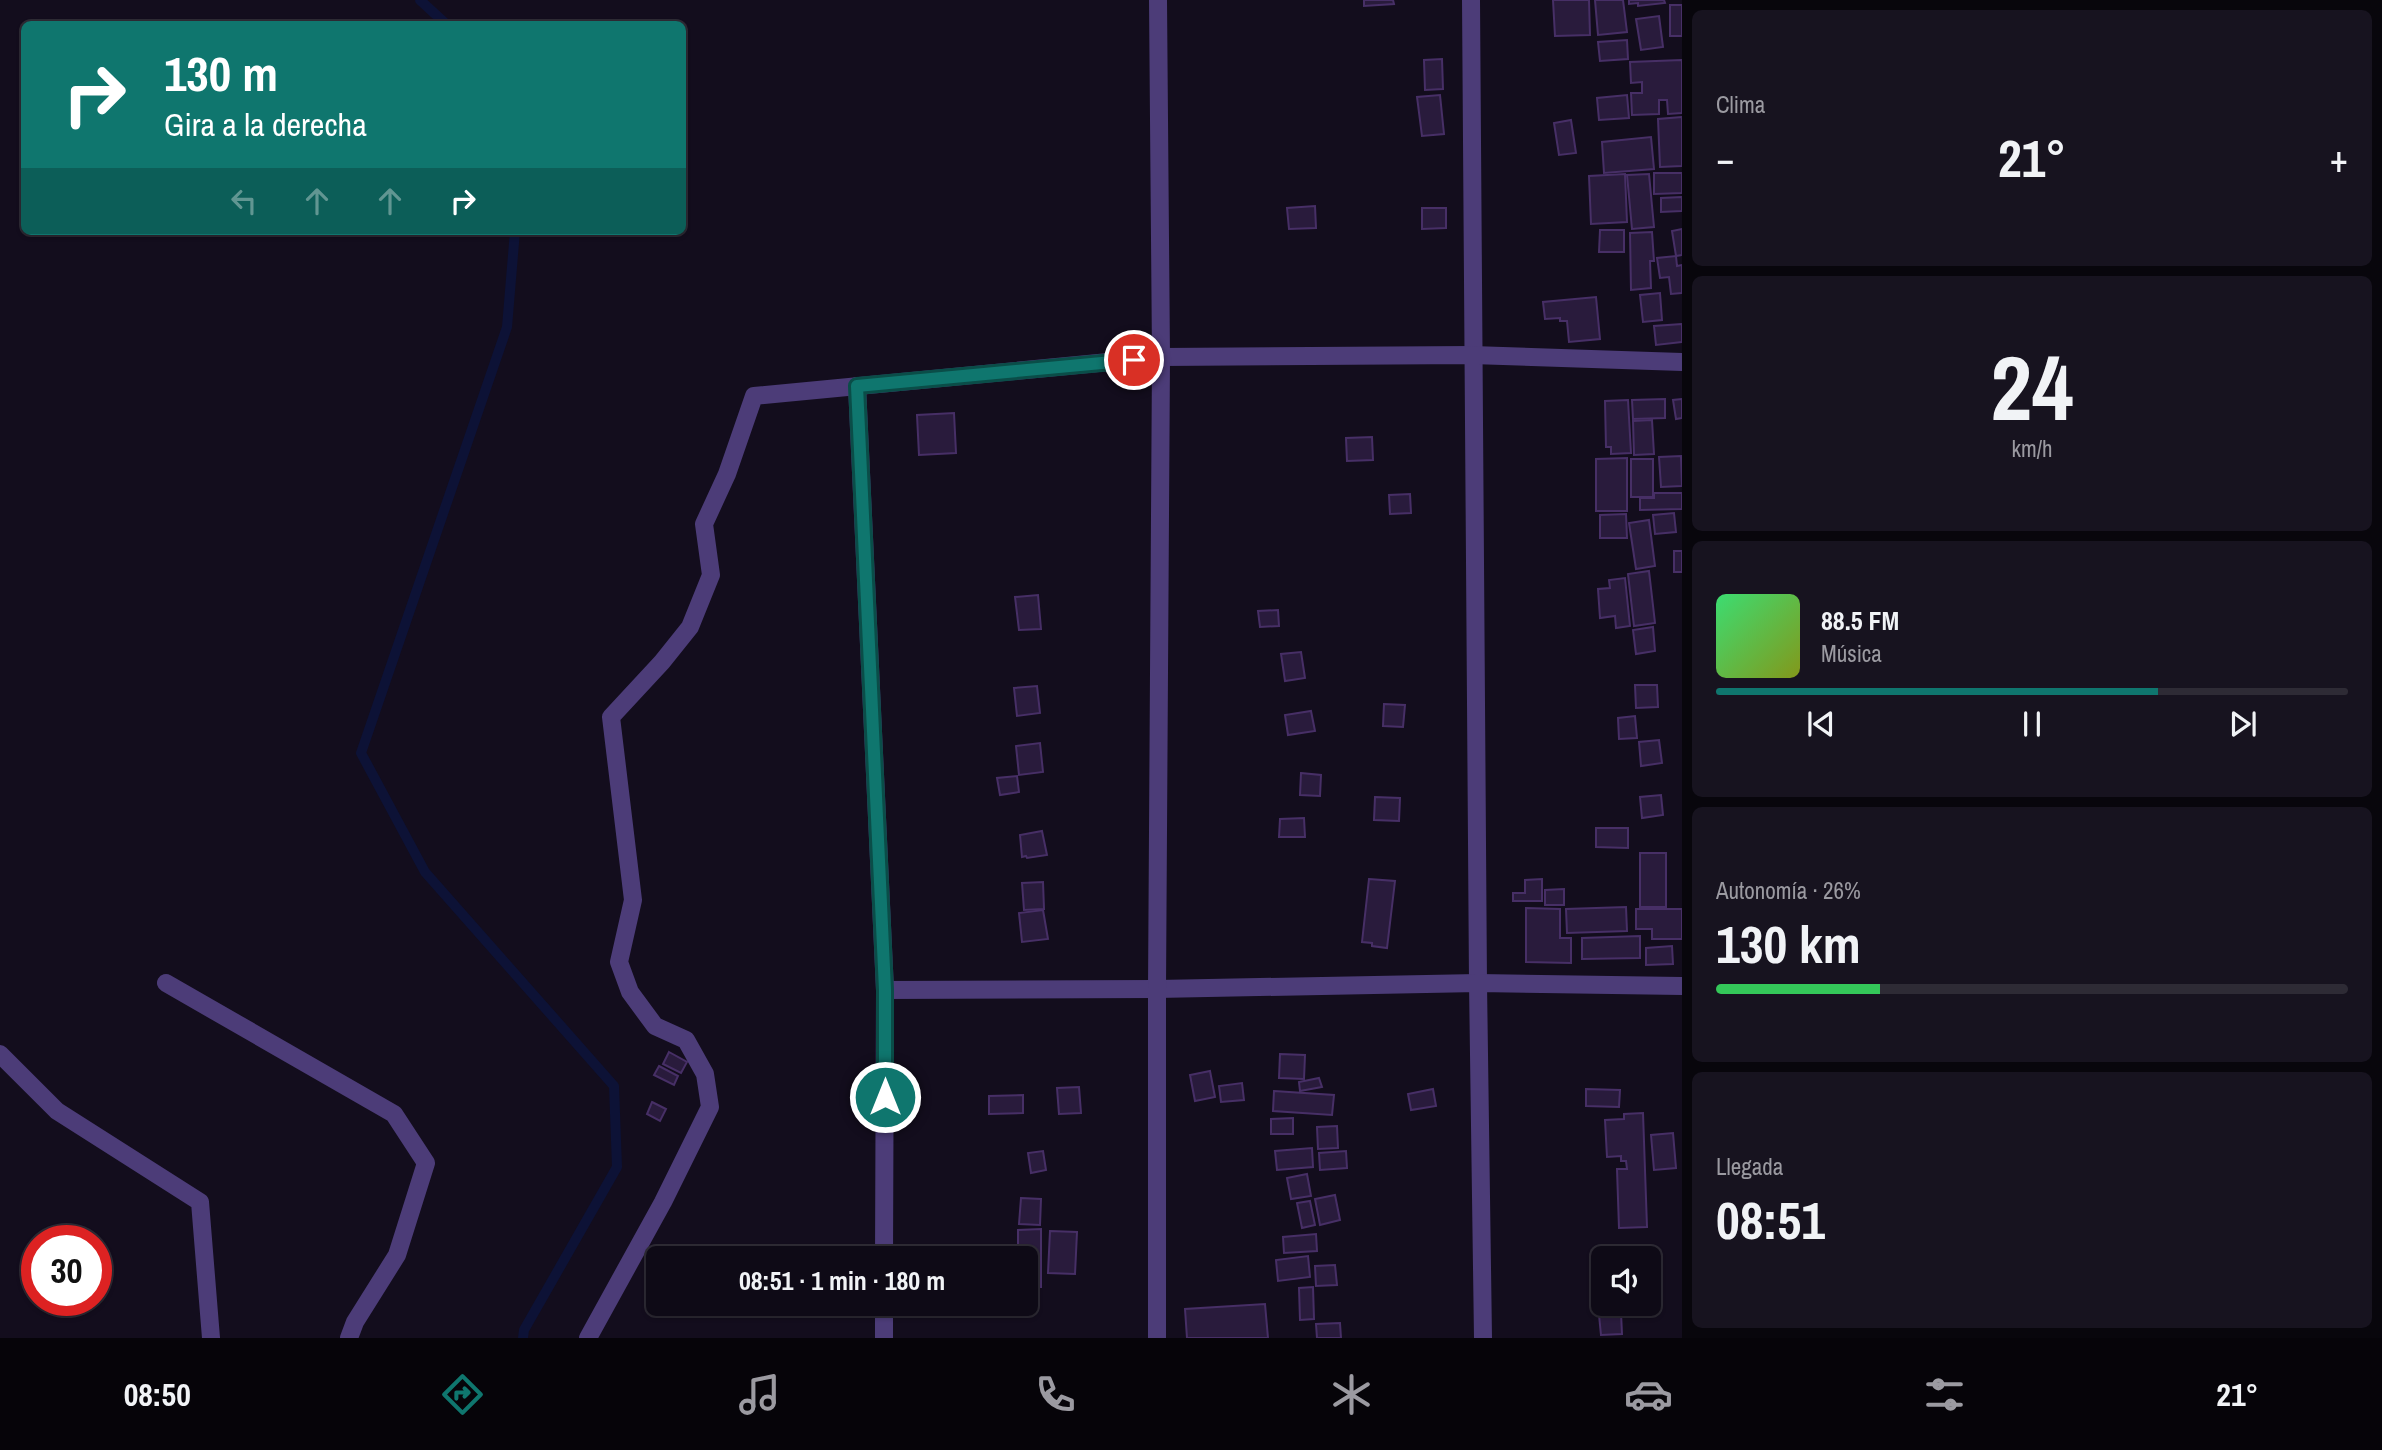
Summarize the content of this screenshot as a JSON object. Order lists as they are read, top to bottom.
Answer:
{
  "page": {
    "tile": [
      "Clima",
      ["24", "km/h"],
      ["Autonomía · 26%", "130 km"],
      ["Llegada", "08:51"]
    ],
    "turn": ["130 m", "Gira a la derecha"],
    "heat": ["−", "21°", "+"],
    "song": ["88.5 FM", "Música"],
    "limit": "30",
    "trip": "08:51 · 1 min · 180 m",
    "tabs": ["08:50", "21°"]
  }
}
